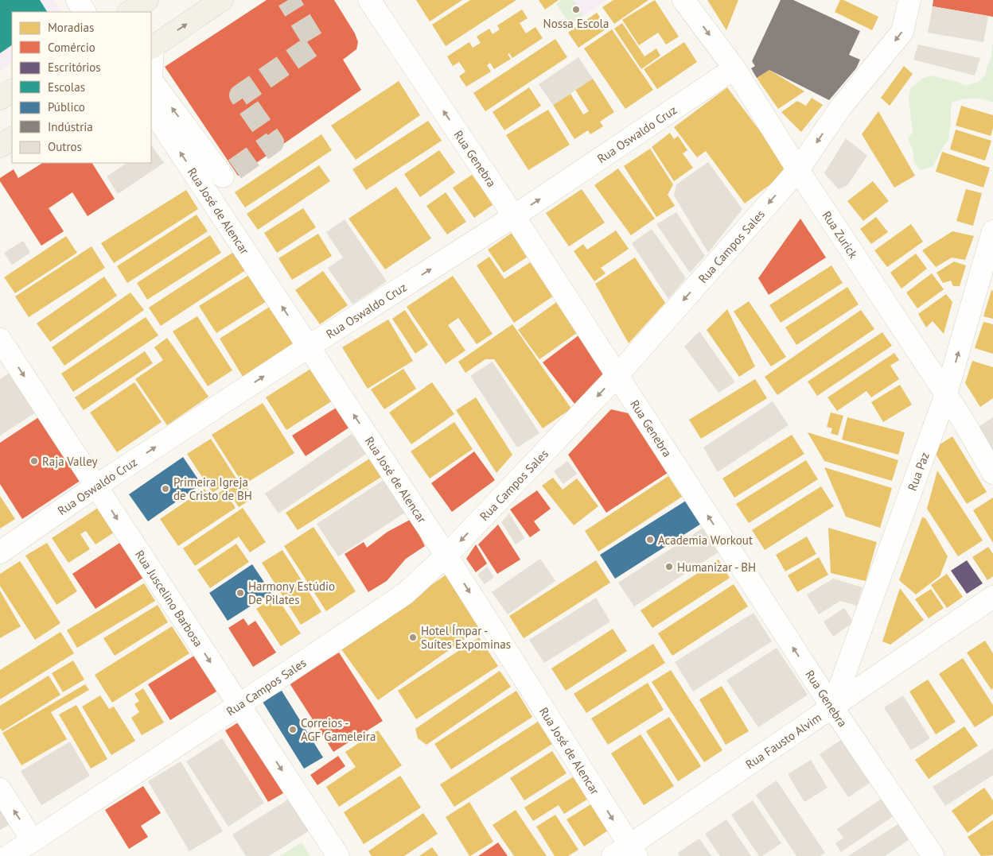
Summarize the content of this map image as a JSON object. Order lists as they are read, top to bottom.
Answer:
{
  "streets": {
    "street": [
      "Rua Oswaldo Cruz",
      "Rua Genebra",
      "Rua José de Alencar",
      "Rua Zurick",
      "Rua Campos Sales",
      "Rua Paz",
      "Rua Juscelino Barbosa",
      "Rua Fausto Alvim"
    ]
  },
  "crossings": [
    ["Rua Oswaldo Cruz", "Rua Genebra"],
    ["Rua Oswaldo Cruz", "Rua José de Alencar"],
    ["Rua Oswaldo Cruz", "Rua Zurick"],
    ["Rua Oswaldo Cruz", "Rua Juscelino Barbosa"],
    ["Rua Genebra", "Rua Campos Sales"],
    ["Rua Genebra", "Rua Paz"],
    ["Rua Genebra", "Rua Fausto Alvim"],
    ["Rua José de Alencar", "Rua Campos Sales"],
    ["Rua José de Alencar", "Rua Fausto Alvim"],
    ["Rua Zurick", "Rua Campos Sales"],
    ["Rua Zurick", "Rua Paz"],
    ["Rua Campos Sales", "Rua Juscelino Barbosa"],
    ["Rua Paz", "Rua Fausto Alvim"]
  ],
  "one_way": [
    "Rua Oswaldo Cruz",
    "Rua Genebra",
    "Rua Campos Sales",
    "Rua Juscelino Barbosa"
  ],
  "places": [
    "Nossa Escola",
    "Raja Valley",
    "Primeira Igreja de Cristo de BH",
    "Academia Workout",
    "Humanizar - BH",
    "Harmony Estúdio De Pilates",
    "Hotel Ímpar - Suítes Expominas",
    "Correios - AGF Gameleira"
  ],
  "legend": [
    "Moradias",
    "Comércio",
    "Escritórios",
    "Escolas",
    "Público",
    "Indústria",
    "Outros"
  ]
}
